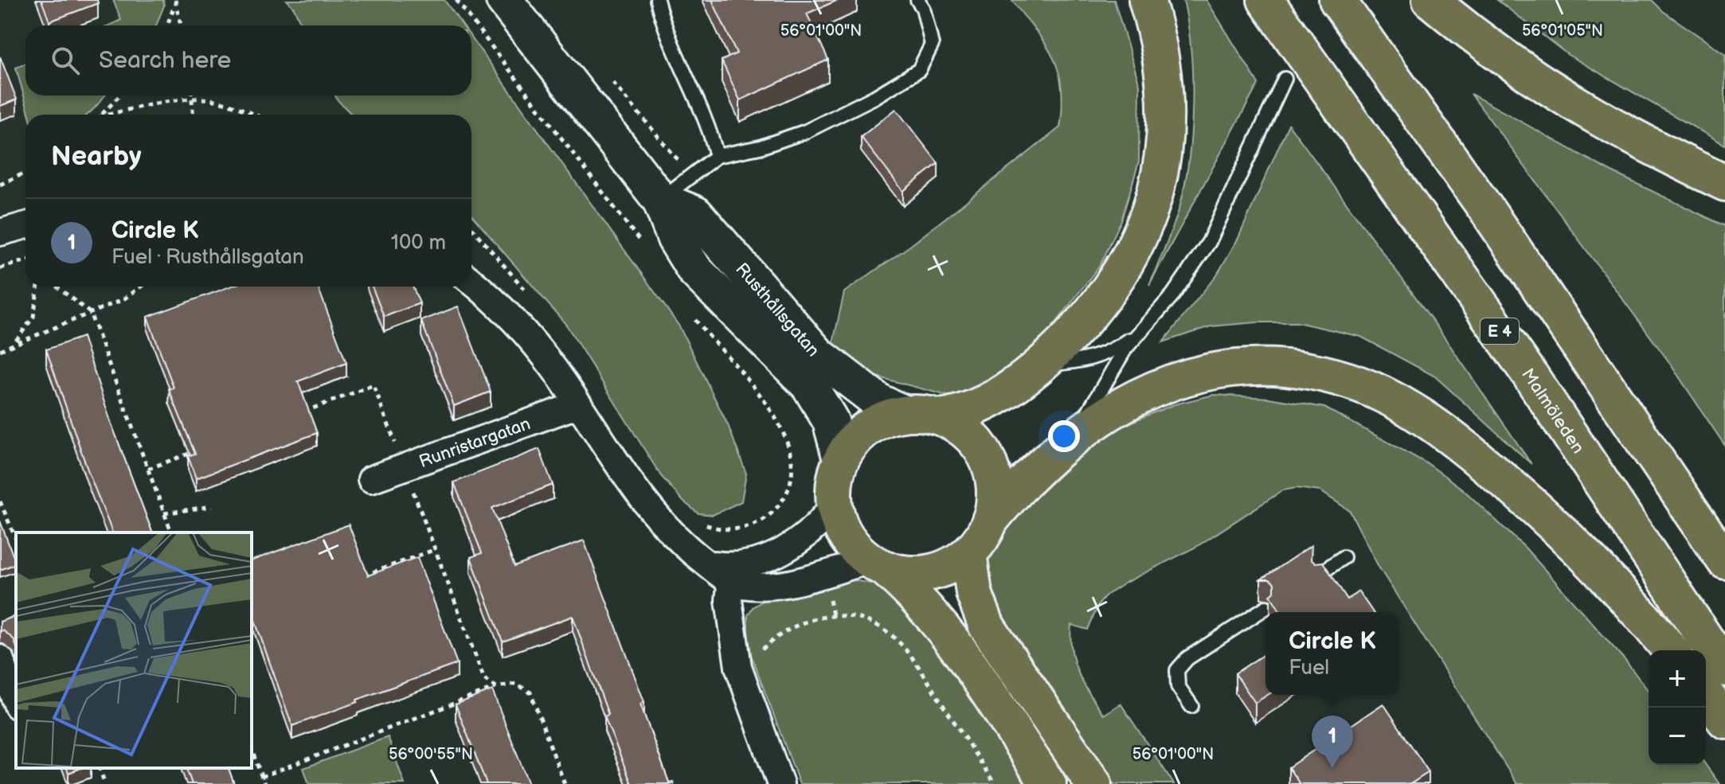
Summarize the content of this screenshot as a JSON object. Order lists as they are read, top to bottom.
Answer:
{
  "streets": {
    "main road": ["Rusthållsgatan", "E 4", "Malmöleden"],
    "street": ["Runristargatan"]
  },
  "page": {
    "search": "Search here",
    "heading": "Nearby",
    "list": [
      {
        "mark": "1",
        "name": "Circle K",
        "note": "Fuel · Rusthållsgatan",
        "value": "100 m"
      }
    ],
    "popup": ["Circle K", "Fuel"],
    "map_buttons": ["+", "−"],
    "pins": "1"
  },
  "coordinates": ["56°01'00\"N", "56°01'05\"N", "56°00'55\"N"]
}
